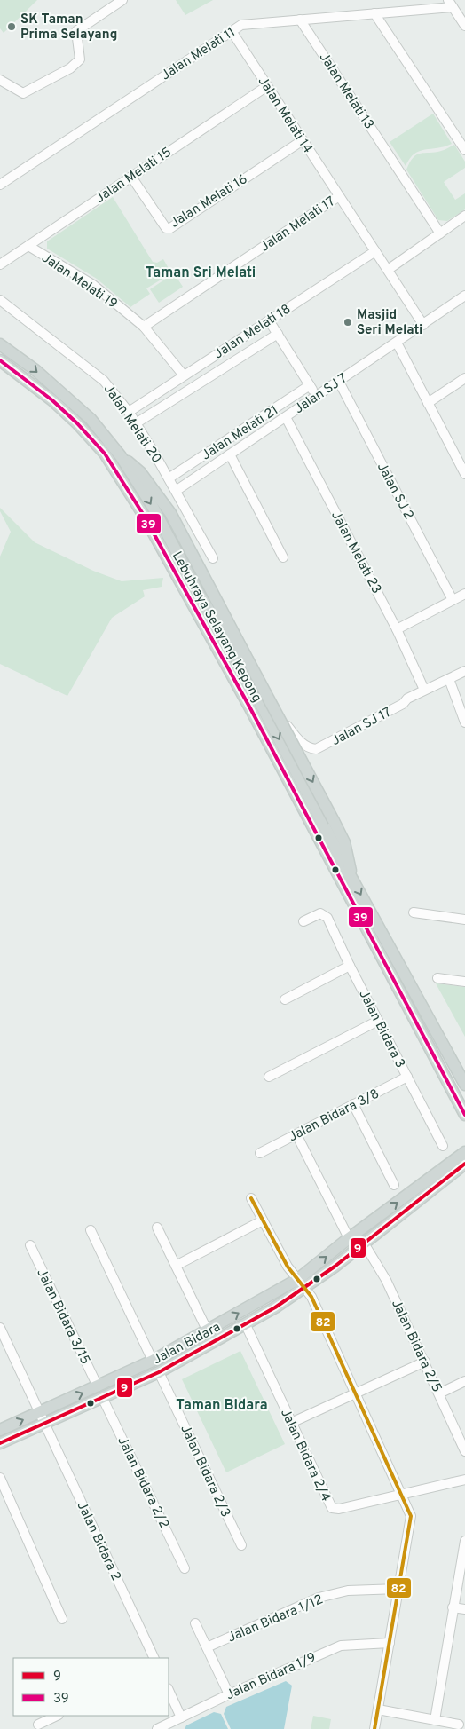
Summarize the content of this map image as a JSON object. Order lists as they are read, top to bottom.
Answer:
{
  "streets": {
    "main road": ["Lebuhraya Selayang Kepong", "Jalan Bidara"],
    "street": [
      "Jalan Melati 11",
      "Jalan Melati 13",
      "Jalan Melati 14",
      "Jalan Melati 15",
      "Jalan Melati 16",
      "Jalan Melati 17",
      "Jalan Melati 19",
      "Jalan Melati 18",
      "Jalan SJ 7",
      "Jalan Melati 20",
      "Jalan Melati 21",
      "Jalan SJ 2",
      "Jalan Melati 23",
      "Jalan SJ 17",
      "Jalan Bidara 3",
      "Jalan Bidara 3/8",
      "Jalan Bidara 3/15",
      "Jalan Bidara 2/5",
      "Jalan Bidara 2/4",
      "Jalan Bidara 2/3",
      "Jalan Bidara 2/2",
      "Jalan Bidara 2",
      "Jalan Bidara 1/12",
      "Jalan Bidara 1/9"
    ]
  },
  "crossings": [
    ["Jalan Melati 11", "Jalan Melati 13"],
    ["Jalan Melati 11", "Jalan Melati 14"],
    ["Jalan Melati 14", "Jalan Melati 15"],
    ["Jalan Melati 14", "Jalan Melati 16"],
    ["Jalan Melati 14", "Jalan Melati 17"],
    ["Jalan Melati 14", "Jalan Melati 18"],
    ["Jalan Melati 14", "Jalan SJ 7"],
    ["Jalan Melati 15", "Jalan Melati 16"],
    ["Jalan Melati 15", "Jalan Melati 19"],
    ["Jalan Melati 17", "Jalan Melati 19"],
    ["Jalan Melati 19", "Jalan Melati 18"],
    ["Jalan Melati 18", "Jalan Melati 20"],
    ["Jalan SJ 7", "Jalan Melati 20"],
    ["Jalan SJ 7", "Jalan SJ 2"],
    ["Jalan SJ 7", "Jalan Melati 23"],
    ["Jalan Melati 20", "Jalan Melati 21"],
    ["Jalan Melati 23", "Jalan SJ 17"],
    ["Lebuhraya Selayang Kepong", "Jalan SJ 17"],
    ["Jalan Bidara 3", "Jalan Bidara 3/8"],
    ["Jalan Bidara 3/15", "Jalan Bidara"],
    ["Jalan Bidara", "Jalan Bidara 2/5"],
    ["Jalan Bidara", "Jalan Bidara 2/4"],
    ["Jalan Bidara", "Jalan Bidara 2/3"],
    ["Jalan Bidara", "Jalan Bidara 2/2"],
    ["Jalan Bidara", "Jalan Bidara 2"]
  ],
  "districts": ["Taman Sri Melati", "Taman Bidara"],
  "places": ["SK Taman Prima Selayang", "Masjid Seri Melati"],
  "lines": ["transit line 39", "transit line 9", "transit line 82"],
  "legend": ["9", "39"]
}
